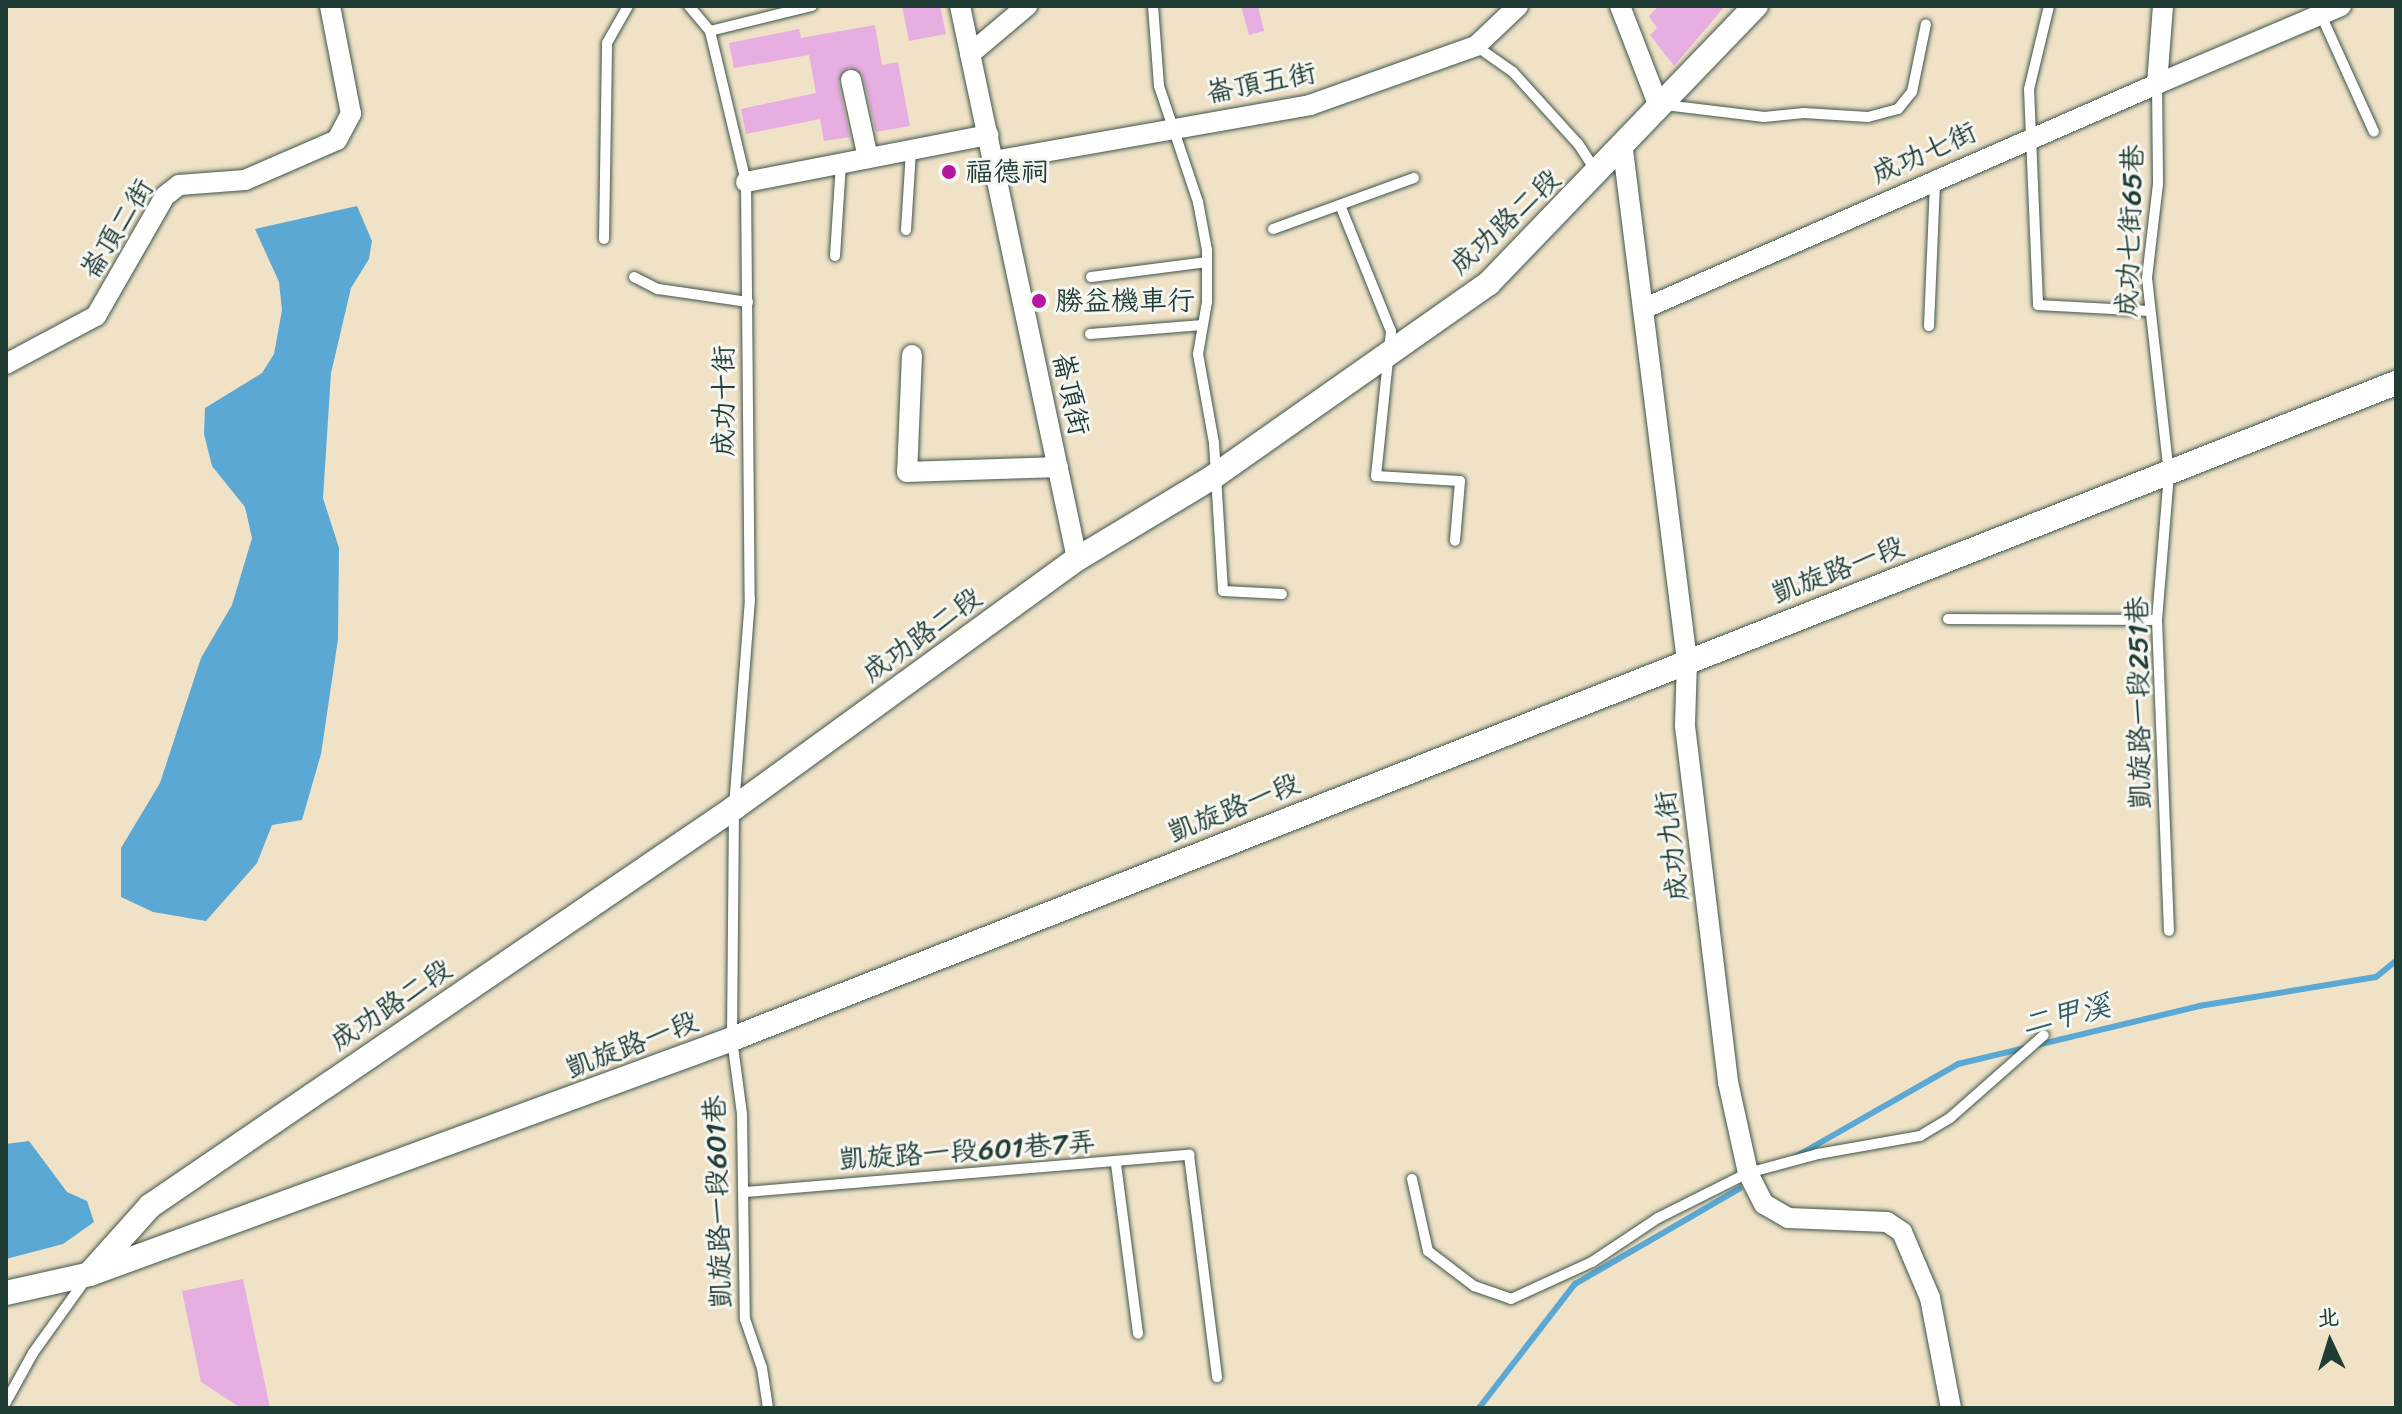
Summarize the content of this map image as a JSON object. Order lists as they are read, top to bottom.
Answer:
{
  "streets": {
    "street": [
      "崙頂五街",
      "成功七街",
      "成功路二段",
      "崙頂二街",
      "崙頂街",
      "凱旋路一段",
      "成功九街"
    ],
    "lane": [
      "成功七街65巷",
      "成功十街",
      "凱旋路一段251巷",
      "凱旋路一段601巷7弄",
      "凱旋路一段601巷"
    ]
  },
  "crossings": [
    ["崙頂五街", "崙頂街"],
    ["成功七街", "成功七街65巷"],
    ["成功七街", "成功九街"],
    ["成功路二段", "崙頂街"],
    ["成功路二段", "成功十街"],
    ["成功路二段", "凱旋路一段"],
    ["成功路二段", "成功九街"],
    ["成功七街65巷", "凱旋路一段"],
    ["成功七街65巷", "凱旋路一段251巷"],
    ["成功十街", "凱旋路一段"],
    ["成功十街", "凱旋路一段601巷"],
    ["凱旋路一段", "凱旋路一段251巷"],
    ["凱旋路一段", "成功九街"],
    ["凱旋路一段", "凱旋路一段601巷"],
    ["凱旋路一段601巷7弄", "凱旋路一段601巷"]
  ],
  "water": ["二甲溪"],
  "places": ["福德祠", "勝益機車行"],
  "north": "top"
}
